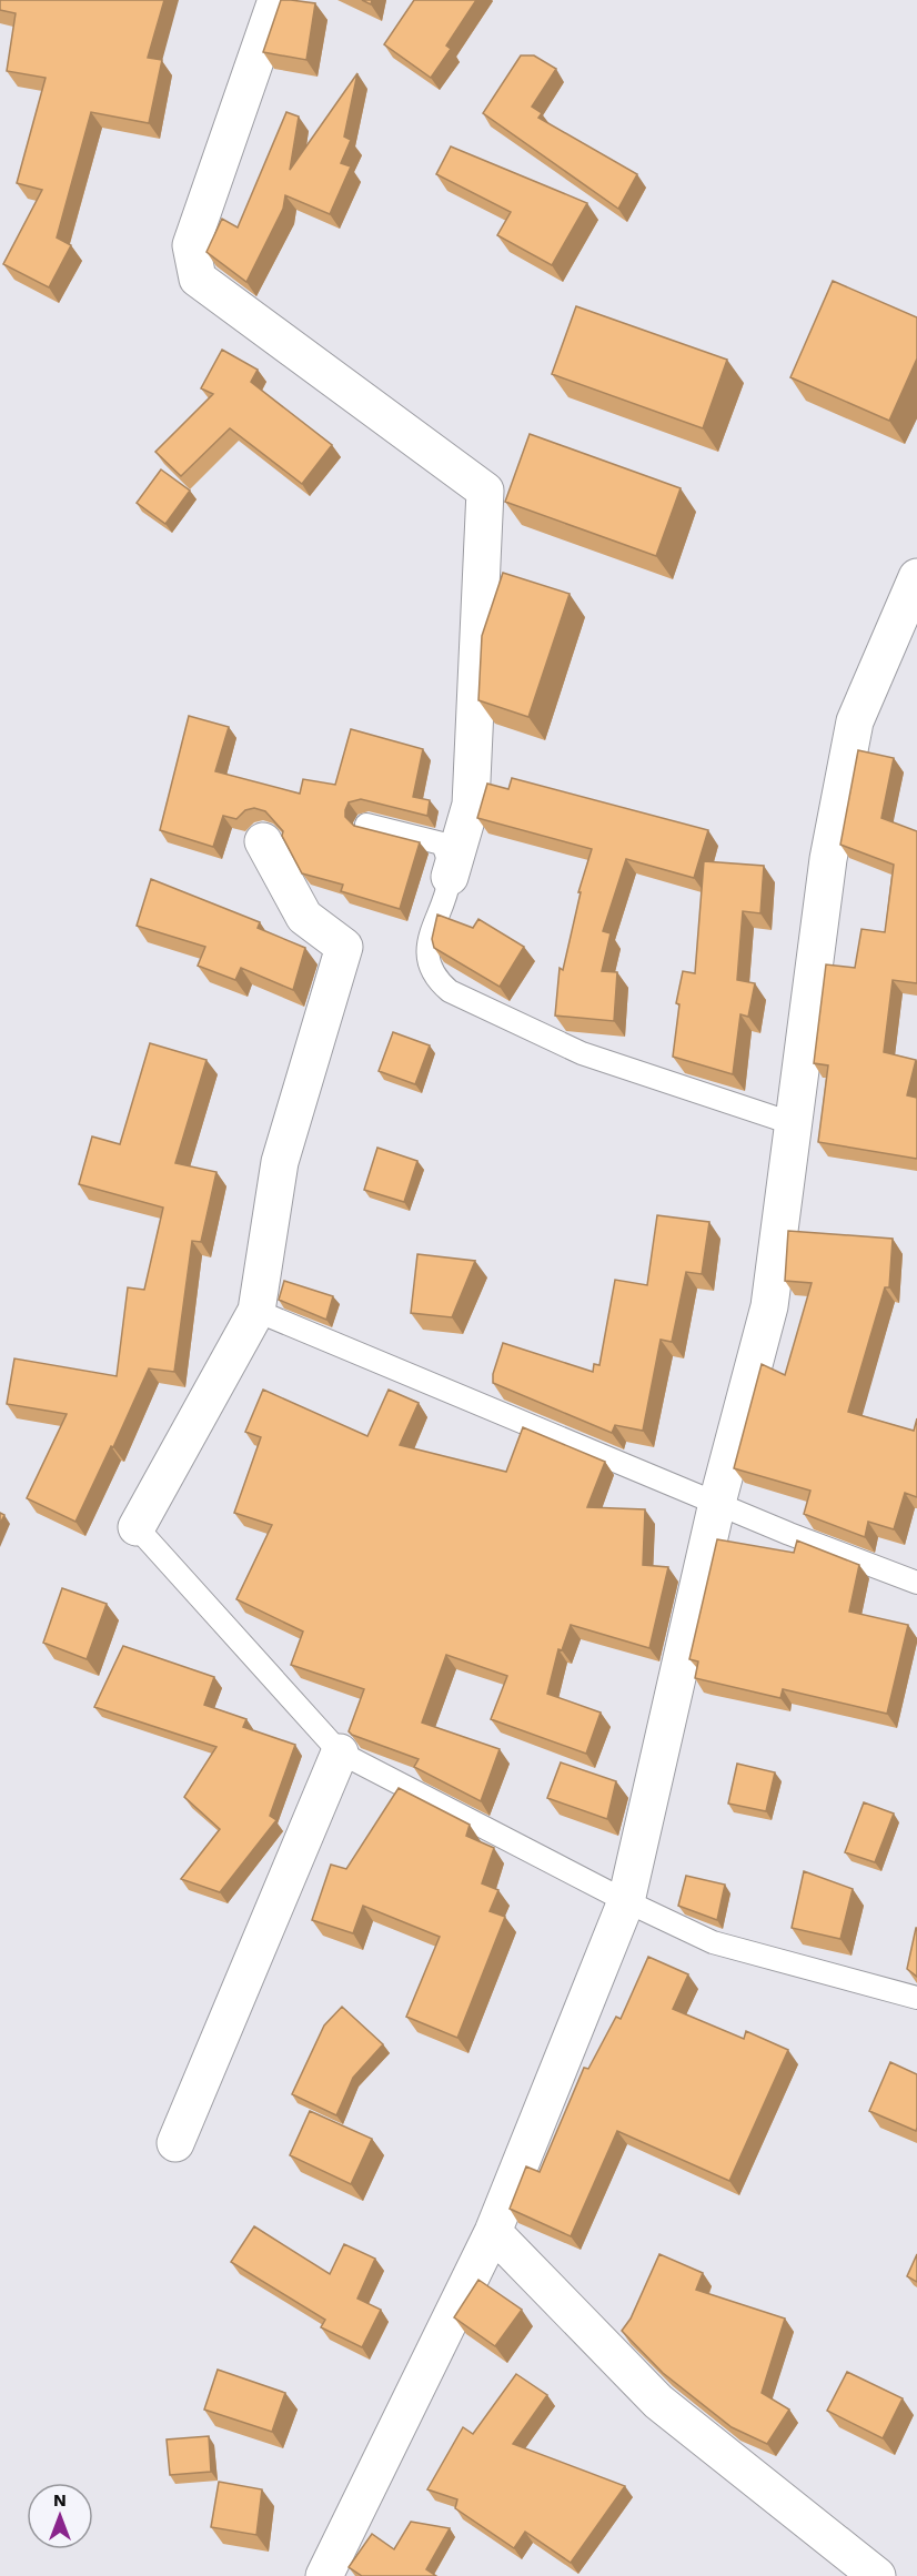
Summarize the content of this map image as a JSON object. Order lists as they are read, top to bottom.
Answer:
{
  "north": "top"
}
